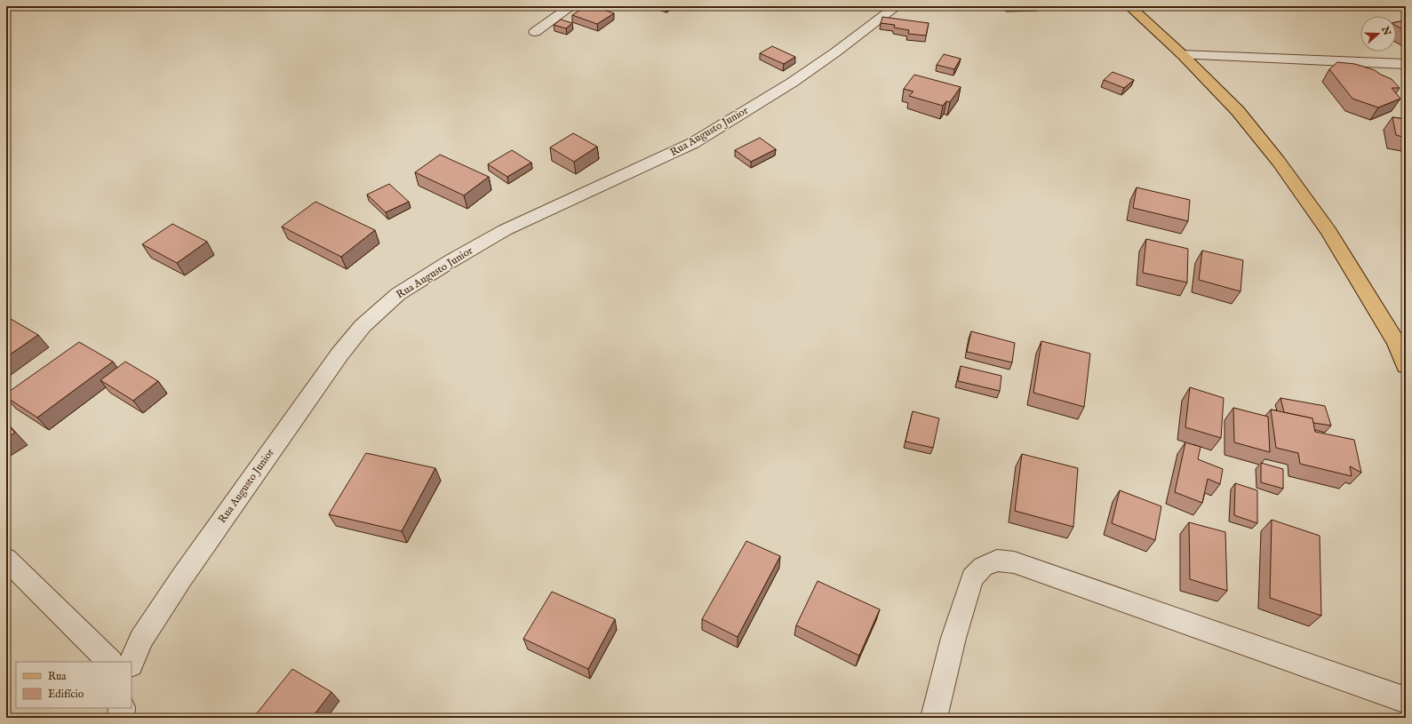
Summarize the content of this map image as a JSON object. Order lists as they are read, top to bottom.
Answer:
{
  "streets": {
    "street": ["Rua Augusto Junior"]
  },
  "legend": ["Rua", "Edifício"],
  "north": "right"
}
